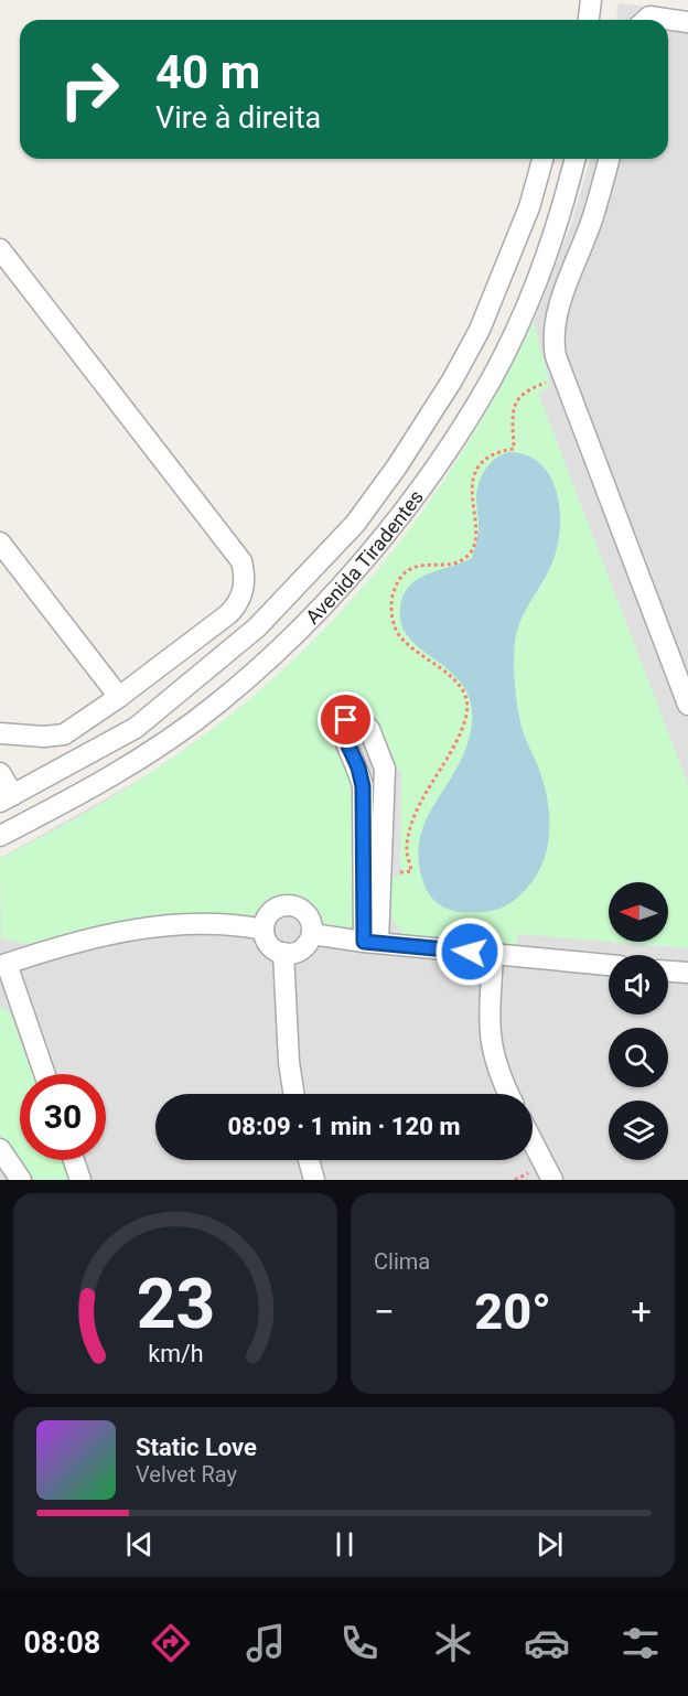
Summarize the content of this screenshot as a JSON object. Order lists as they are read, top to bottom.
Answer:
{
  "streets": {
    "street": ["Avenida Tiradentes"]
  },
  "north": "left",
  "page": {
    "turn": ["40 m", "Vire à direita"],
    "limit": "30",
    "trip": "08:09 · 1 min · 120 m",
    "tile": "Clima",
    "heat": ["−", "20°", "+"],
    "song": ["Static Love", "Velvet Ray"],
    "tabs": "08:08",
    "gauge": ["23", "km/h"]
  }
}
